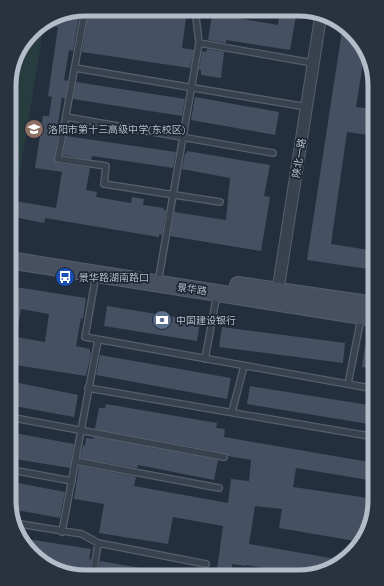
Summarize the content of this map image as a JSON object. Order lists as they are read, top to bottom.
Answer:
{
  "streets": {
    "main road": ["景华路"],
    "street": ["陕北一路"]
  },
  "crossings": [
    ["陕北一路", "景华路"]
  ],
  "places": {
    "school or university": ["洛阳市第十三高级中学(东校区)"],
    "bus stop": ["景华路湖南路口"],
    "bank": ["中国建设银行"]
  }
}
